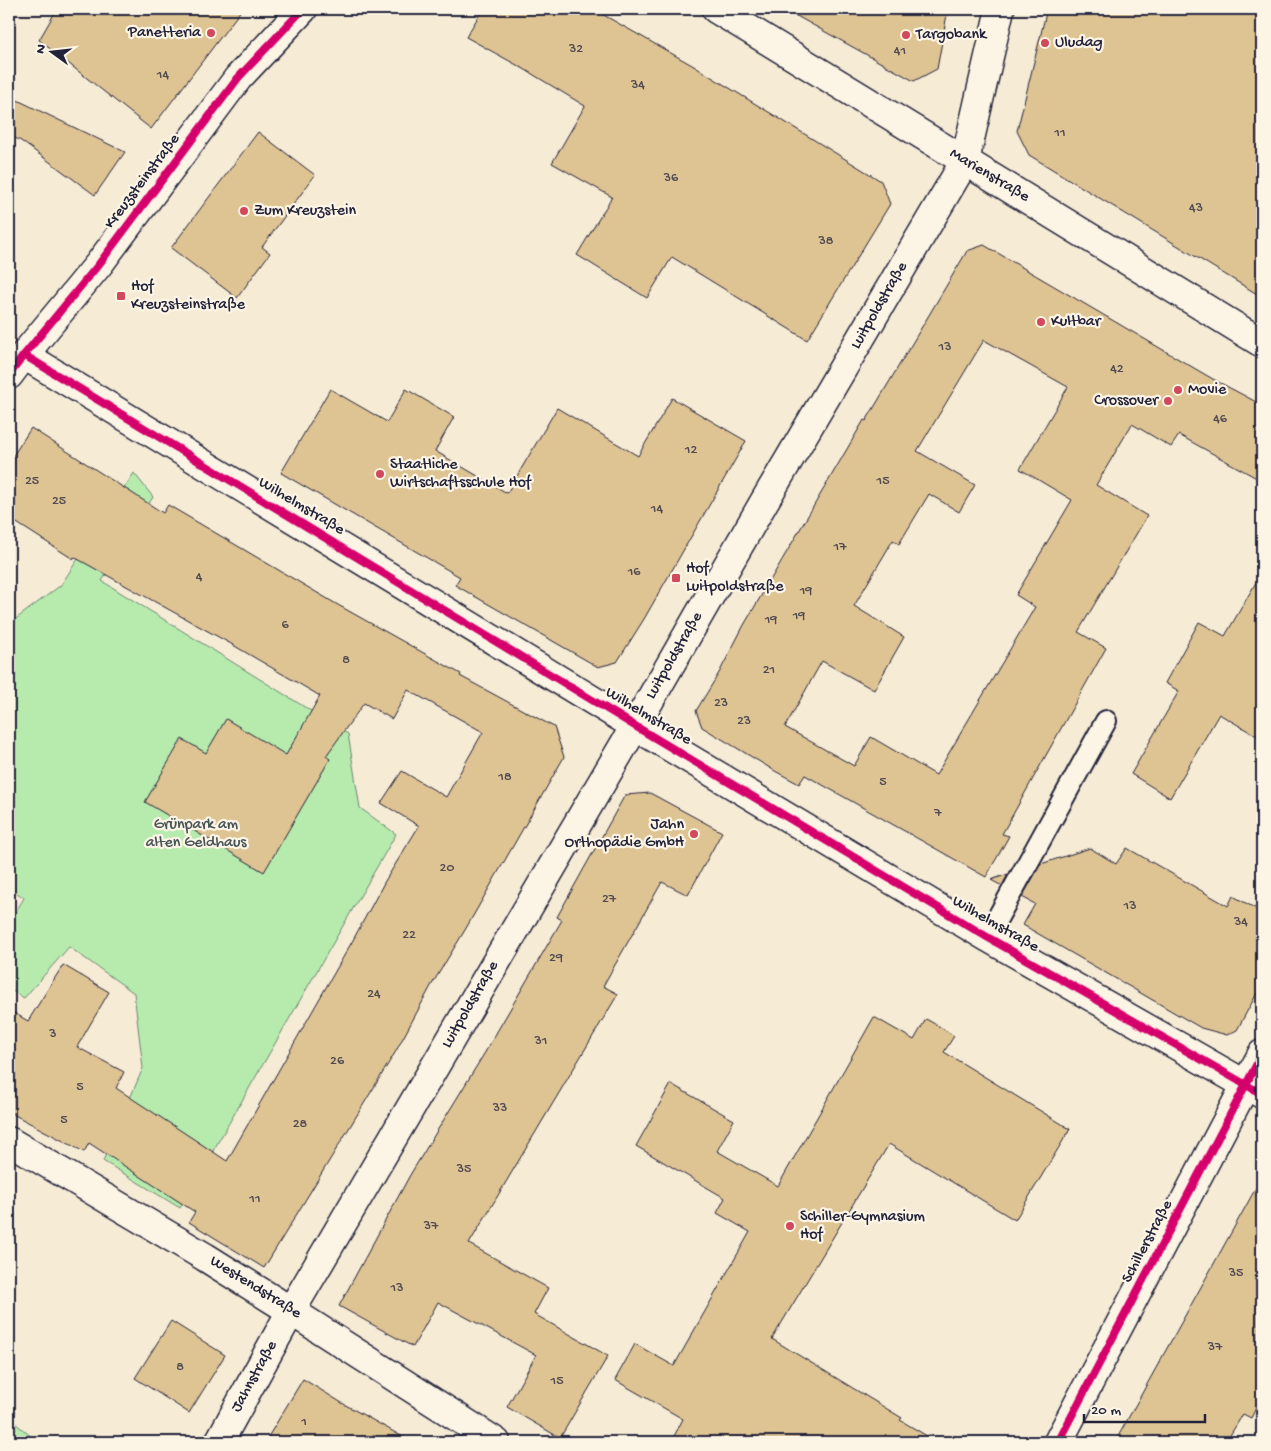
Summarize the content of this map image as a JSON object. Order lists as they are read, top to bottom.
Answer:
{
  "streets": {
    "main road": [
      "Marienstraße",
      "Kreuzsteinstraße",
      "Luitpoldstraße",
      "Wilhelmstraße",
      "Schillerstraße",
      "Westendstraße",
      "Jahnstraße"
    ]
  },
  "crossings": [
    ["Marienstraße", "Luitpoldstraße"],
    ["Kreuzsteinstraße", "Wilhelmstraße"],
    ["Luitpoldstraße", "Wilhelmstraße"],
    ["Luitpoldstraße", "Westendstraße"],
    ["Luitpoldstraße", "Jahnstraße"],
    ["Wilhelmstraße", "Schillerstraße"],
    ["Westendstraße", "Jahnstraße"]
  ],
  "parks": ["Grünpark am alten Geldhaus"],
  "places": {
    "other": [
      "Panetteria",
      "Targobank",
      "Uludag",
      "Zum Kreuzstein",
      "Kultbar",
      "Movie",
      "Crossover",
      "Staatliche Wirtschaftsschule Hof",
      "Jahn Orthopädie GmbH",
      "Schiller-Gymnasium Hof"
    ],
    "transit": ["Hof Kreuzsteinstraße", "Hof Luitpoldstraße"]
  },
  "house_numbers": [
    "32",
    "41",
    "14",
    "34",
    "11",
    "36",
    "43",
    "38",
    "13",
    "42",
    "46",
    "12",
    "25",
    "15",
    "25",
    "14",
    "17",
    "16",
    "4",
    "19",
    "19",
    "19",
    "6",
    "8",
    "21",
    "23",
    "23",
    "18",
    "5",
    "7",
    "20",
    "27",
    "13",
    "34",
    "22",
    "29",
    "24",
    "3",
    "31",
    "26",
    "5",
    "33",
    "5",
    "28",
    "35",
    "11",
    "37",
    "35",
    "13",
    "37",
    "8",
    "15",
    "1"
  ],
  "scale_bar": "20 m",
  "north": "left"
}
